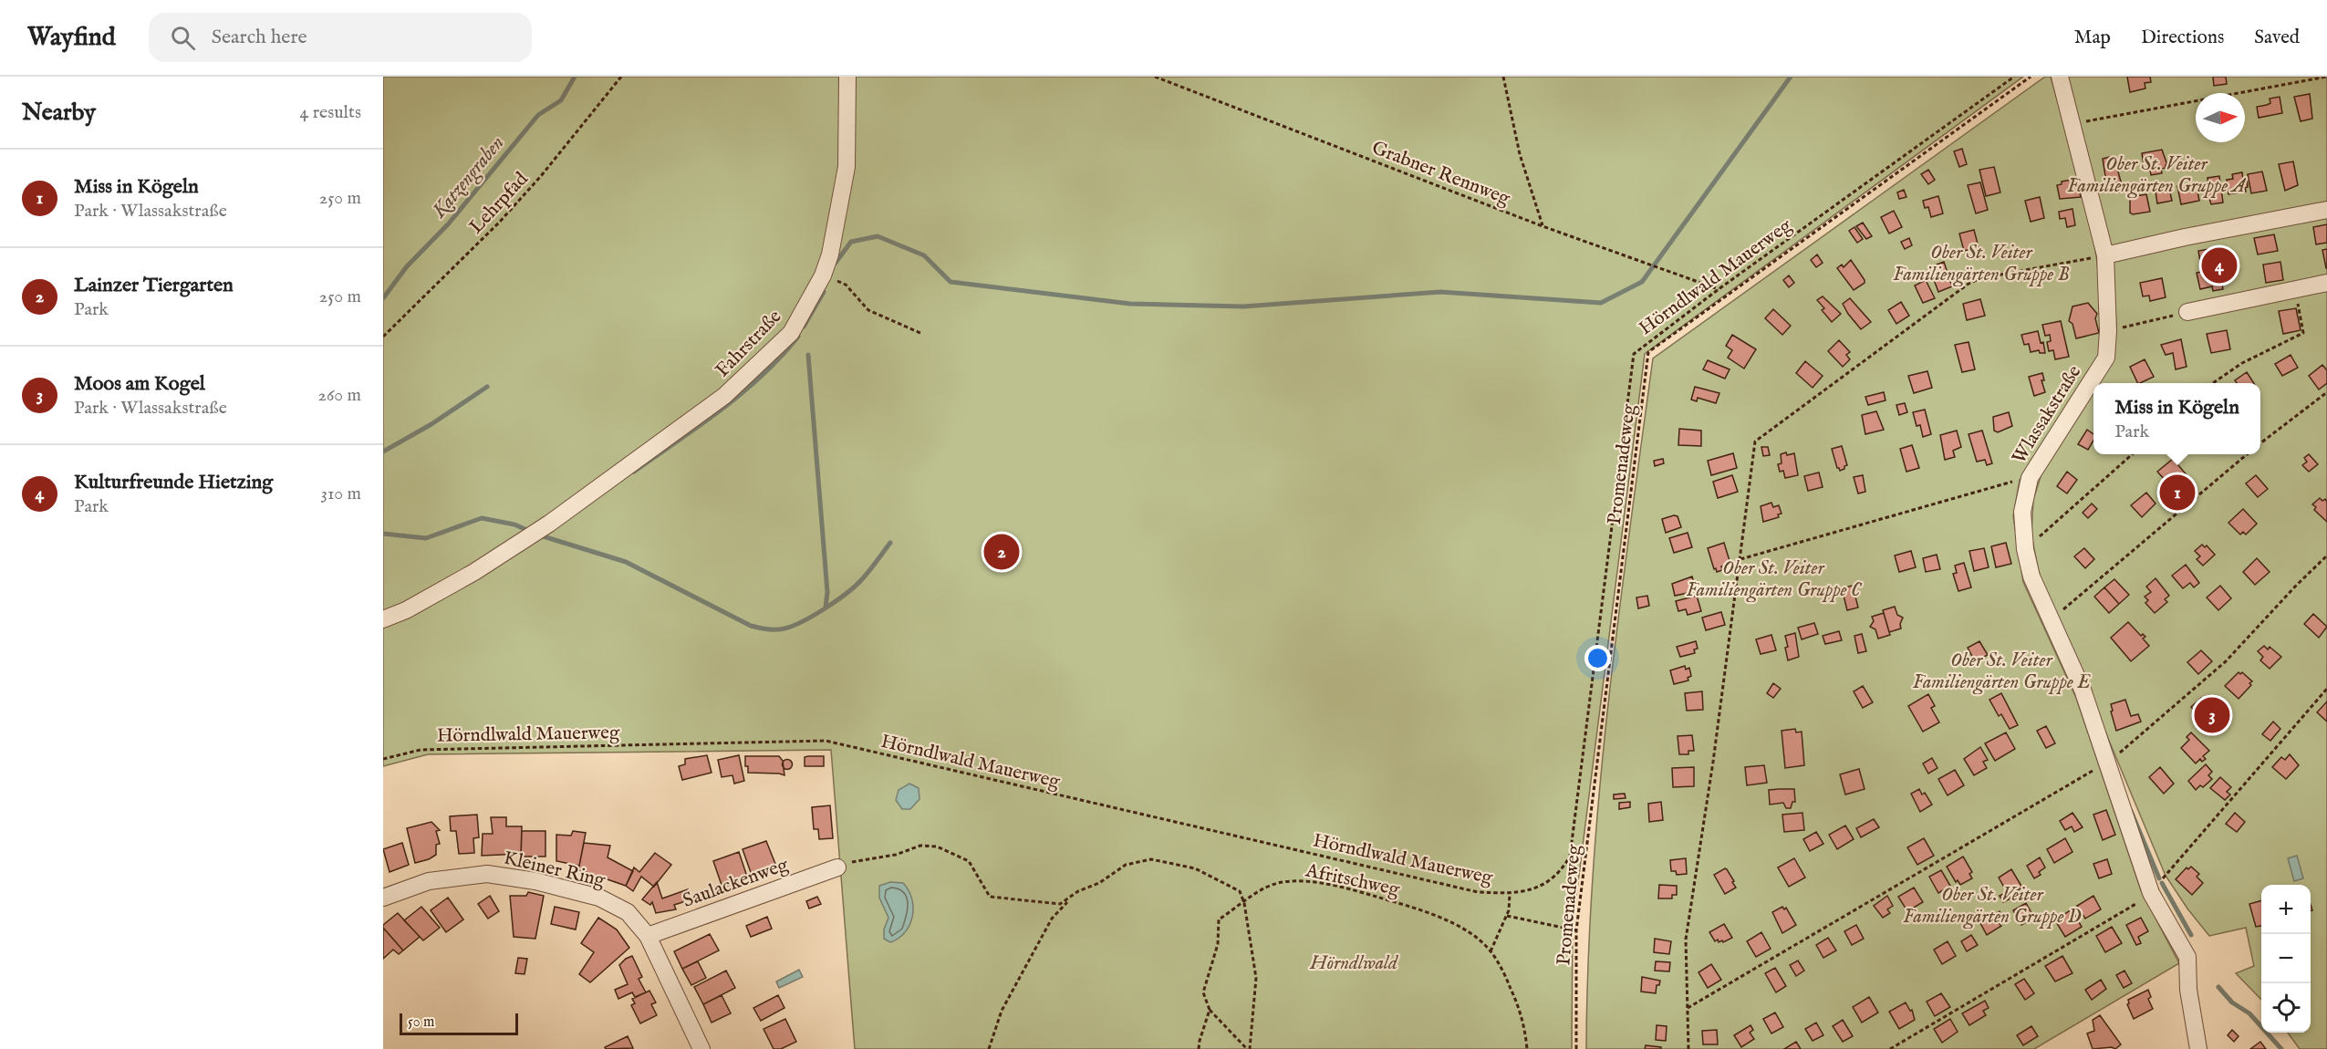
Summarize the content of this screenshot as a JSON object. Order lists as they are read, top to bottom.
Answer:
{
  "streets": {
    "street": [
      "Fahrstraße",
      "Wlassakstraße",
      "Kleiner Ring",
      "Saulackenweg"
    ],
    "path": [
      "Grabner Rennweg",
      "Lehrpfad",
      "Hörndlwald Mauerweg",
      "Promenadeweg",
      "Afritschweg"
    ]
  },
  "crossings": [
    ["Grabner Rennweg", "Hörndlwald Mauerweg"],
    ["Kleiner Ring", "Saulackenweg"]
  ],
  "water": ["Katzengraben"],
  "parks": [
    "Ober St. Veiter Familiengärten Gruppe A",
    "Ober St. Veiter Familiengärten Gruppe B",
    "Ober St. Veiter Familiengärten Gruppe C",
    "Ober St. Veiter Familiengärten Gruppe E",
    "Ober St. Veiter Familiengärten Gruppe D",
    "Hörndlwald"
  ],
  "scale_bar": "50 m",
  "north": "right",
  "page": {
    "header": "Wayfind",
    "search": "Search here",
    "nav": ["Map", "Directions", "Saved"],
    "heading": ["Nearby", "4 results"],
    "list": [
      {
        "mark": "1",
        "name": "Miss in Kögeln",
        "note": "Park · Wlassakstraße",
        "value": "250 m"
      },
      {
        "mark": "2",
        "name": "Lainzer Tiergarten",
        "note": "Park",
        "value": "250 m"
      },
      {
        "mark": "3",
        "name": "Moos am Kogel",
        "note": "Park · Wlassakstraße",
        "value": "260 m"
      },
      {
        "mark": "4",
        "name": "Kulturfreunde Hietzing",
        "note": "Park",
        "value": "310 m"
      }
    ],
    "pins": [
      "4",
      "1",
      "2",
      "3"
    ],
    "popup": ["Miss in Kögeln", "Park"],
    "map_buttons": ["+", "−"],
    "scale": "50 m"
  }
}
